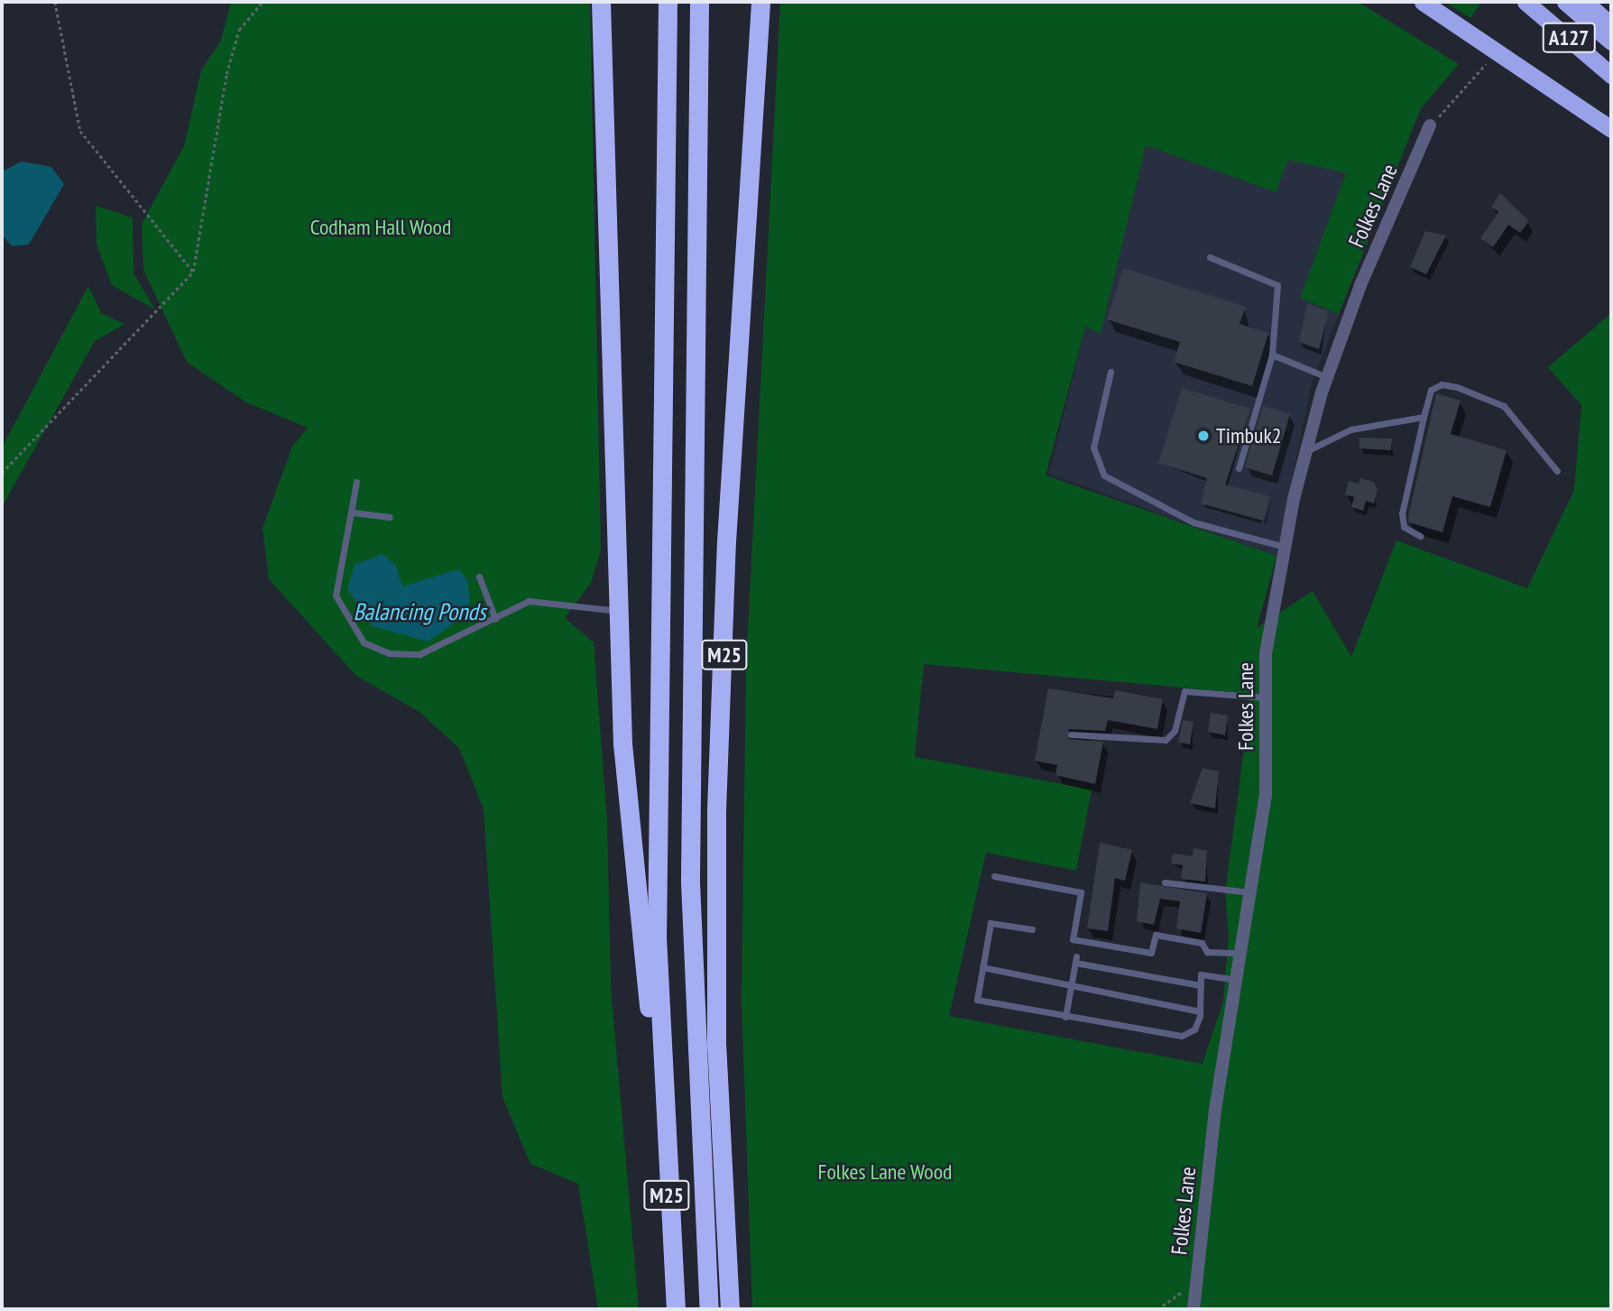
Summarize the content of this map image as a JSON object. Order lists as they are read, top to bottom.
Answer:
{
  "streets": {
    "highway": ["A127", "M25"],
    "street": ["Folkes Lane"]
  },
  "water": ["Balancing Ponds"],
  "parks": ["Codham Hall Wood", "Folkes Lane Wood"],
  "places": ["Timbuk2"]
}
